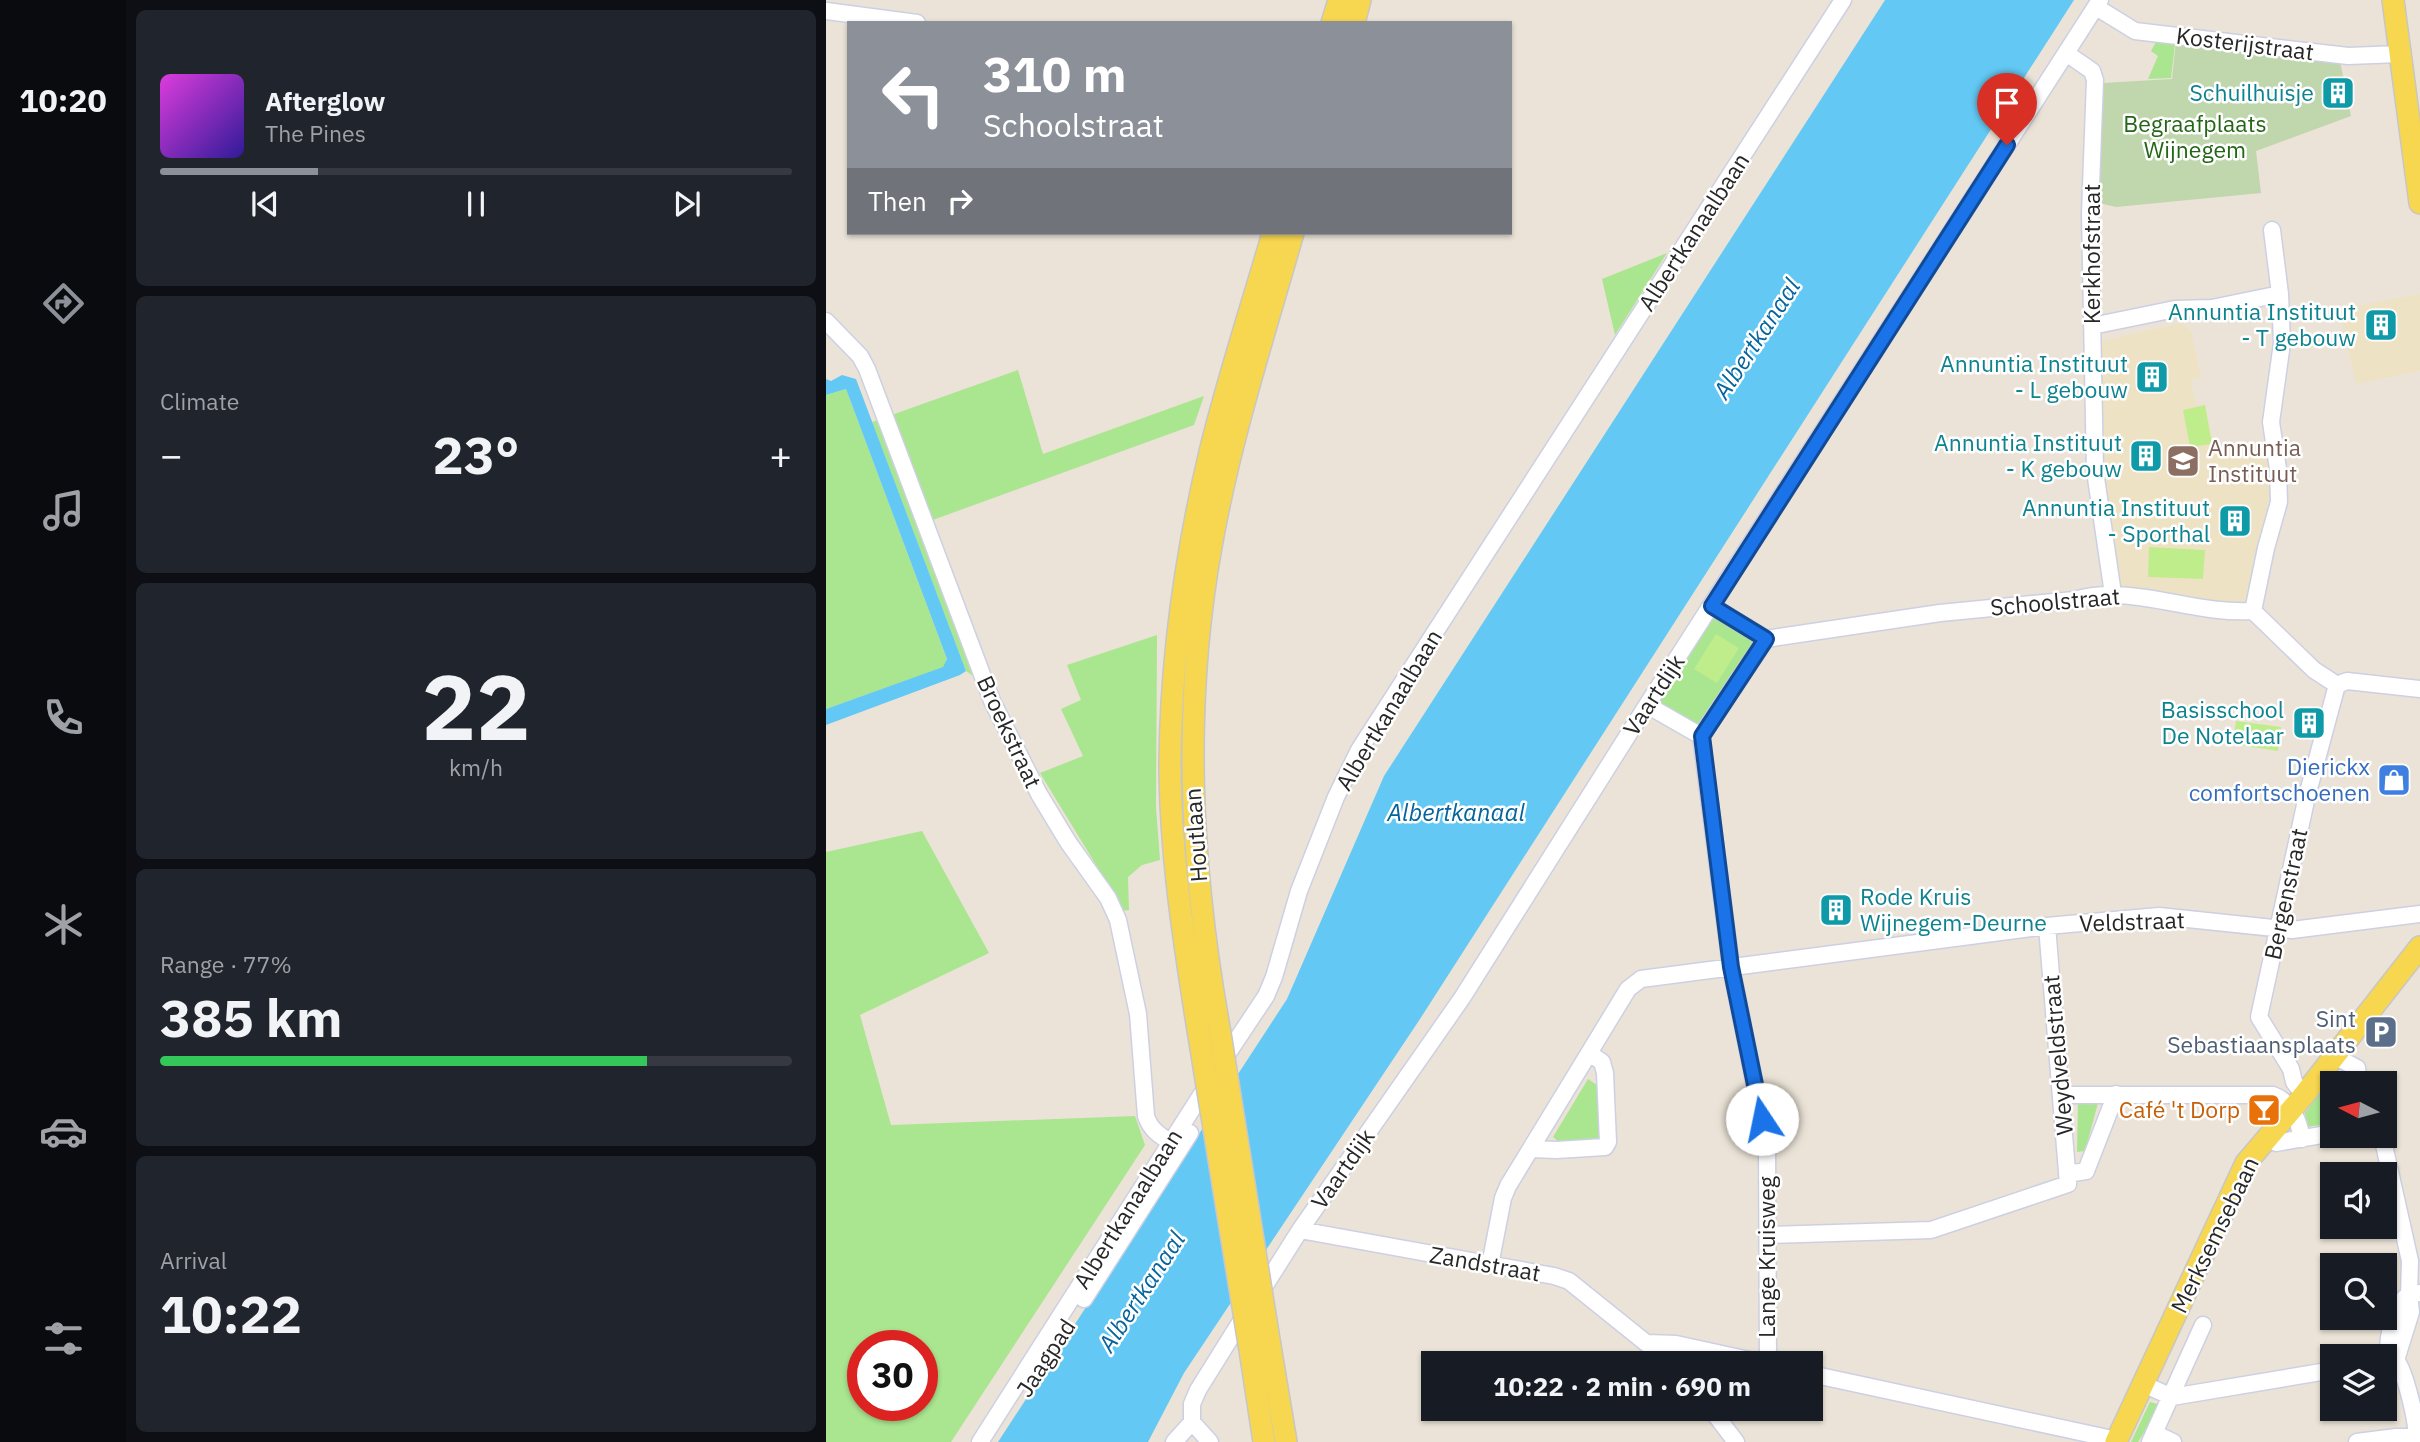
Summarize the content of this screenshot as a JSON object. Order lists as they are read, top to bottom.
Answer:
{
  "streets": {
    "main road": ["Houtlaan", "Merksemsebaan"],
    "street": [
      "Kosterijstraat",
      "Albertkanaalbaan",
      "Kerkhofstraat",
      "Schoolstraat",
      "Vaartdijk",
      "Broekstraat",
      "Bergenstraat",
      "Veldstraat",
      "Weydveldstraat",
      "Lange Kruisweg",
      "Zandstraat",
      "Jaagpad"
    ]
  },
  "crossings": [
    ["Kosterijstraat", "Vaartdijk"],
    ["Albertkanaalbaan", "Broekstraat"],
    ["Kerkhofstraat", "Schoolstraat"],
    ["Kerkhofstraat", "Vaartdijk"],
    ["Vaartdijk", "Zandstraat"],
    ["Bergenstraat", "Veldstraat"],
    ["Bergenstraat", "Merksemsebaan"],
    ["Veldstraat", "Weydveldstraat"],
    ["Veldstraat", "Lange Kruisweg"],
    ["Veldstraat", "Zandstraat"]
  ],
  "water": ["Albertkanaal"],
  "parks": ["Begraafplaats Wijnegem"],
  "places": {
    "building": [
      "Schuilhuisje",
      "Annuntia Instituut - T gebouw",
      "Annuntia Instituut - L gebouw",
      "Annuntia Instituut - K gebouw",
      "Annuntia Instituut - Sporthal",
      "Basisschool De Notelaar",
      "Rode Kruis Wijnegem-Deurne"
    ],
    "school or university": ["Annuntia Instituut"],
    "shop": ["Dierickx comfortschoenen"],
    "parking": ["Sint Sebastiaansplaats"],
    "bar": ["Café 't Dorp"]
  },
  "north": "left",
  "page": {
    "tabs": "10:20",
    "turn": ["310 m", "Schoolstraat"],
    "song": ["Afterglow", "The Pines"],
    "then": "Then",
    "tile": [
      "Climate",
      ["22", "km/h"],
      ["Range · 77%", "385 km"],
      ["Arrival", "10:22"]
    ],
    "heat": ["−", "23°", "+"],
    "limit": "30",
    "trip": "10:22 · 2 min · 690 m"
  }
}
